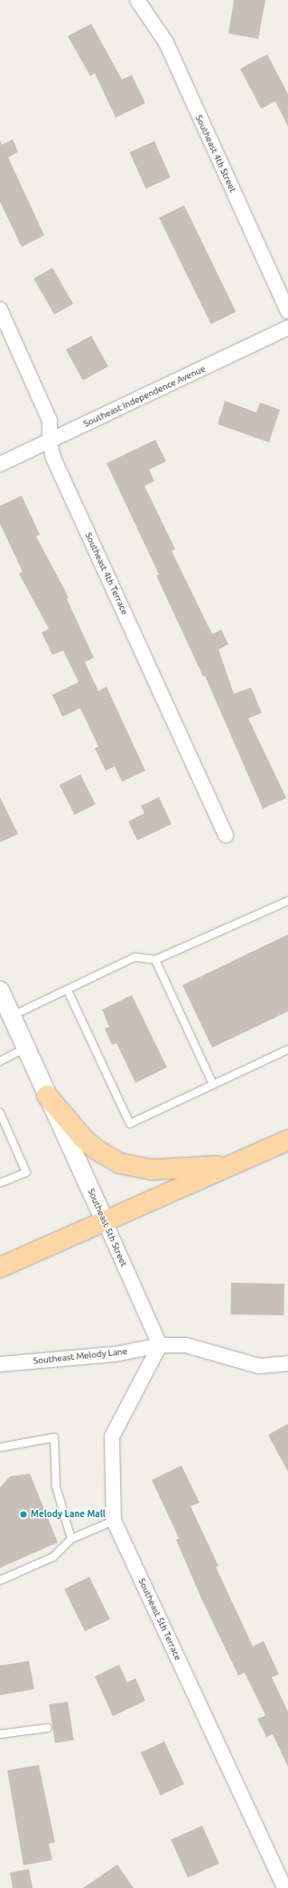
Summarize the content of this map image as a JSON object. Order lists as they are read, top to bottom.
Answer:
{
  "streets": {
    "street": [
      "Southeast 4th Street",
      "Southeast Independence Avenue",
      "Southeast 4th Terrace",
      "Southeast 5th Street",
      "Southeast Melody Lane",
      "Southeast 5th Terrace"
    ]
  },
  "crossings": [
    ["Southeast Independence Avenue", "Southeast 4th Terrace"],
    ["Southeast 5th Street", "Southeast Melody Lane"],
    ["Southeast 5th Street", "Southeast 5th Terrace"],
    ["Southeast Melody Lane", "Southeast 5th Terrace"]
  ],
  "places": ["Melody Lane Mall"]
}
